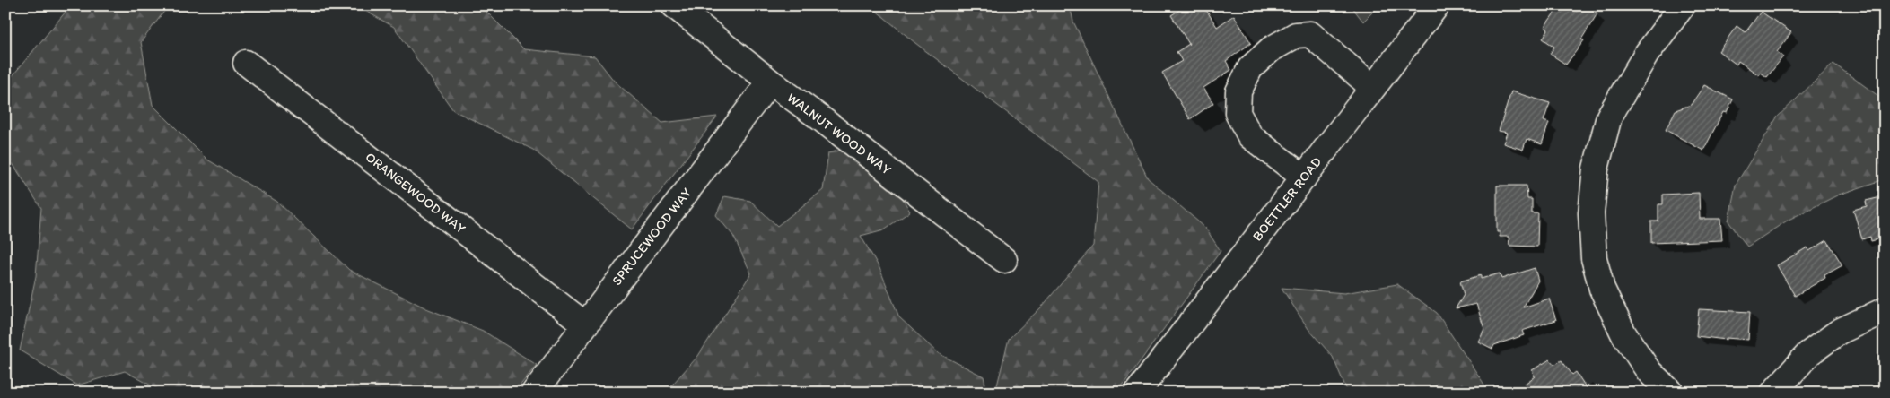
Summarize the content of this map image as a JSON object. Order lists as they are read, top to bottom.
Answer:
{
  "streets": {
    "street": [
      "WALNUT WOOD WAY",
      "ORANGEWOOD WAY",
      "BOETTLER ROAD",
      "SPRUCEWOOD WAY"
    ]
  },
  "crossings": [
    ["WALNUT WOOD WAY", "SPRUCEWOOD WAY"],
    ["ORANGEWOOD WAY", "SPRUCEWOOD WAY"]
  ]
}
